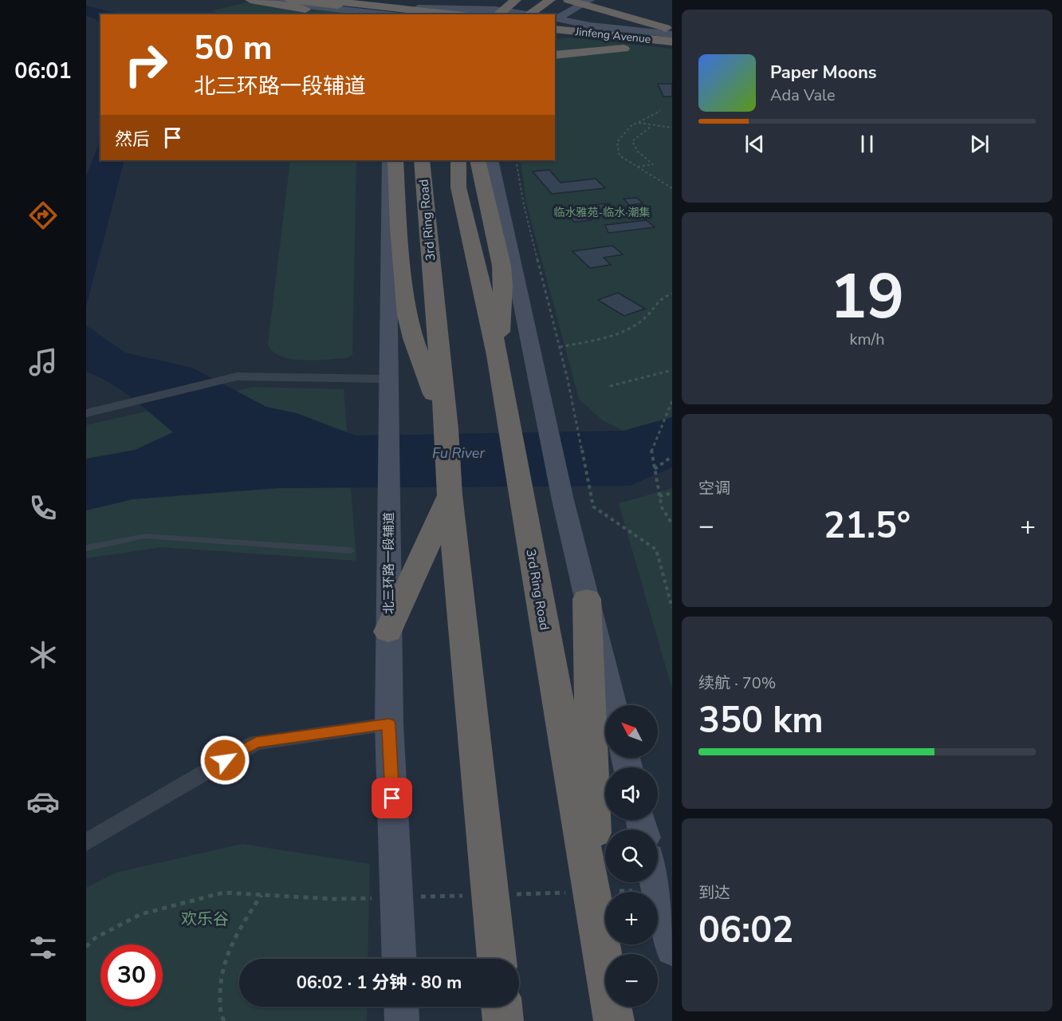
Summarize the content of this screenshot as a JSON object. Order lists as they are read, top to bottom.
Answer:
{
  "streets": {
    "highway": ["Jinfeng Avenue", "3rd Ring Road"],
    "main road": ["北三环路一段辅道"]
  },
  "water": ["Fu River"],
  "parks": ["临水雅苑-临水·潮集", "欢乐谷"],
  "north": "top left",
  "page": {
    "tabs": "06:01",
    "turn": ["50 m", "北三环路一段辅道"],
    "song": ["Paper Moons", "Ada Vale"],
    "then": "然后",
    "tile": [
      ["19", "km/h"],
      "空调",
      ["续航 · 70%", "350 km"],
      ["到达", "06:02"]
    ],
    "heat": ["−", "21.5°", "+"],
    "map_buttons": ["+", "−"],
    "limit": "30",
    "trip": "06:02 · 1 分钟 · 80 m"
  }
}
